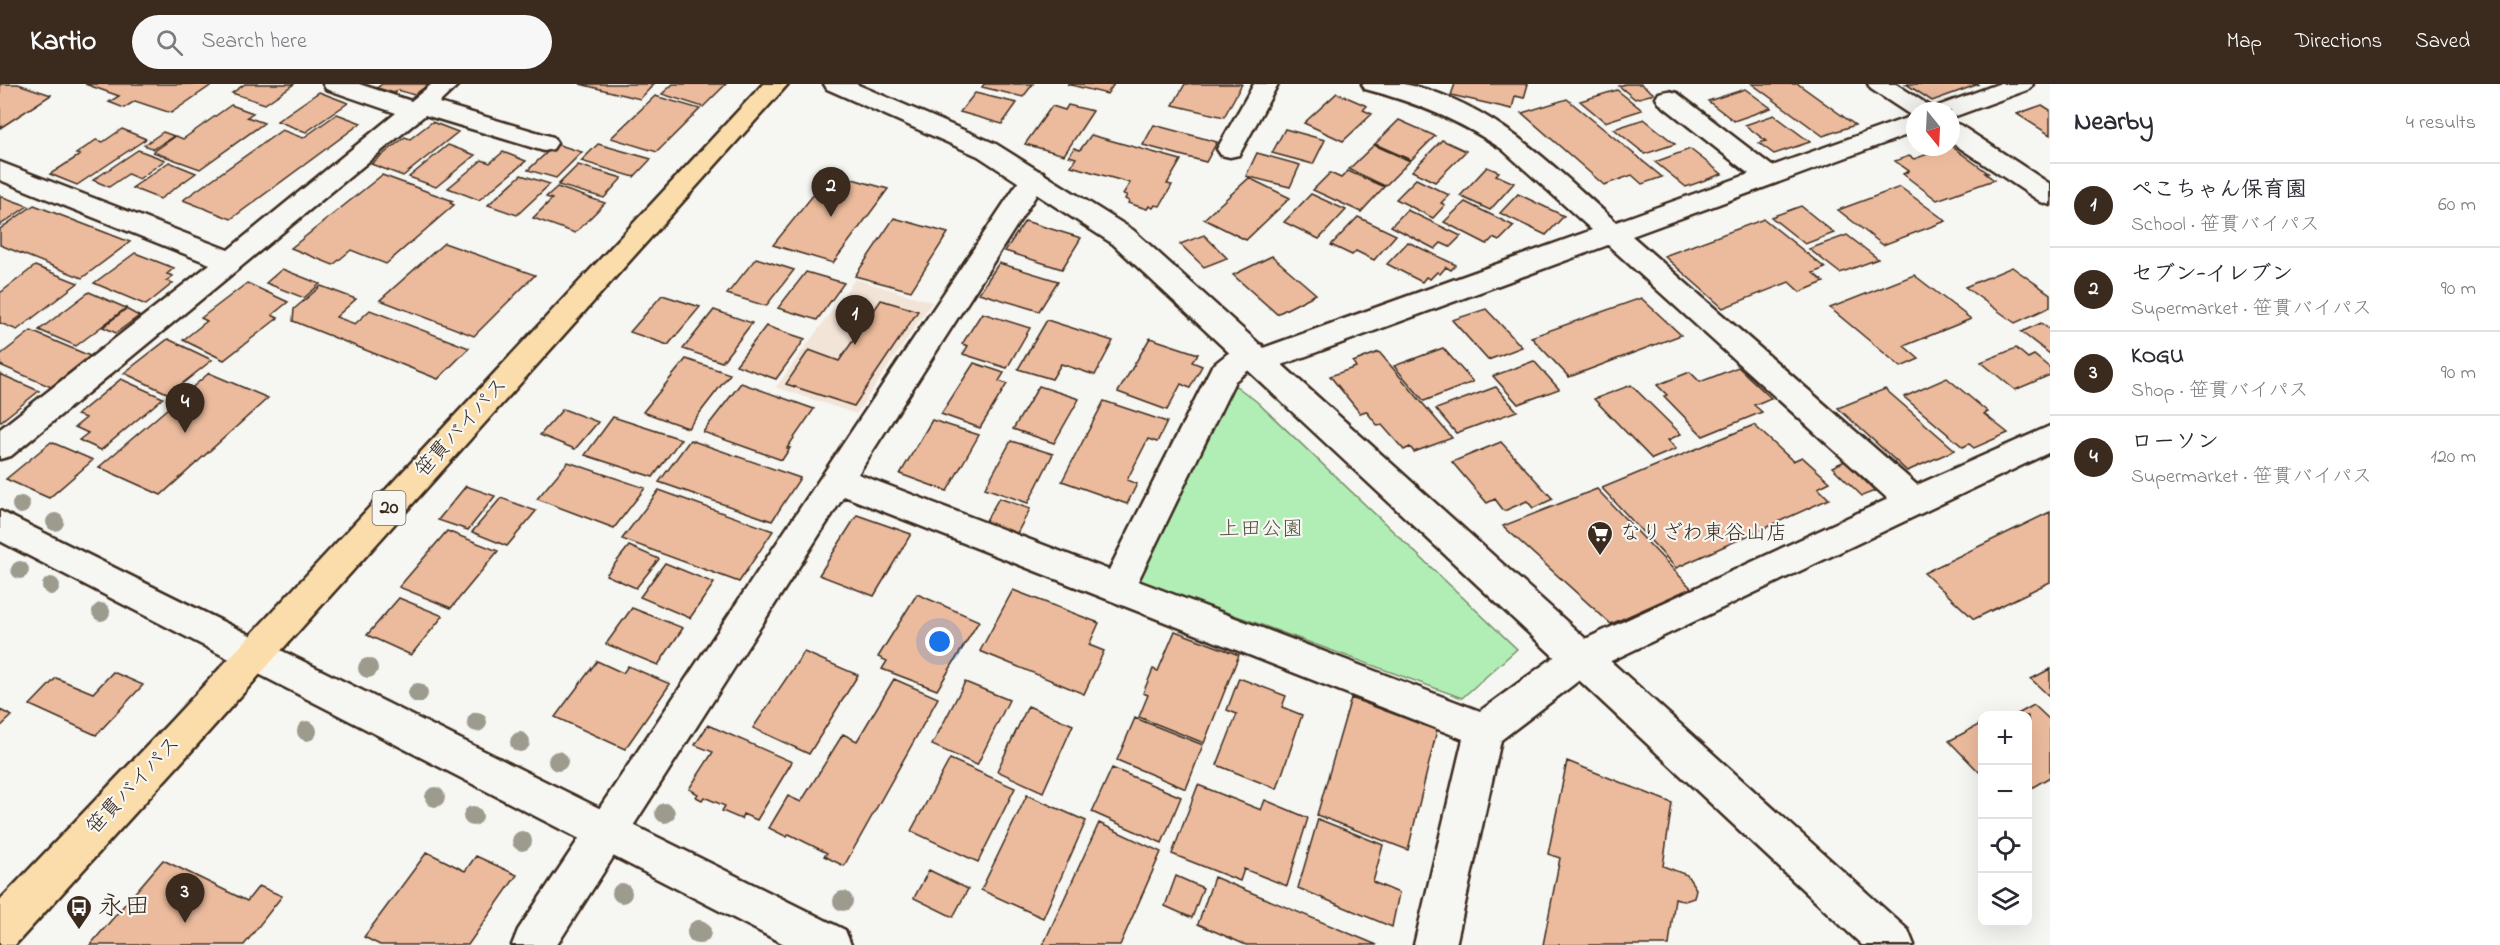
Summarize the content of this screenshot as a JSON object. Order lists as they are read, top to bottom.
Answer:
{
  "streets": {
    "main road": ["笹貫バイパス", "20"]
  },
  "parks": ["上田公園"],
  "places": {
    "supermarket": ["なりざわ東谷山店"],
    "bus stop": ["永田"]
  },
  "north": "bottom",
  "page": {
    "header": "Kartio",
    "search": "Search here",
    "nav": ["Map", "Directions", "Saved"],
    "heading": ["Nearby", "4 results"],
    "list": [
      {
        "mark": "1",
        "name": "ぺこちゃん保育園",
        "note": "School · 笹貫バイパス",
        "value": "60 m"
      },
      {
        "mark": "2",
        "name": "セブン-イレブン",
        "note": "Supermarket · 笹貫バイパス",
        "value": "90 m"
      },
      {
        "mark": "3",
        "name": "KOGU",
        "note": "Shop · 笹貫バイパス",
        "value": "90 m"
      },
      {
        "mark": "4",
        "name": "ローソン",
        "note": "Supermarket · 笹貫バイパス",
        "value": "120 m"
      }
    ],
    "pins": [
      "2",
      "1",
      "4",
      "3"
    ],
    "map_buttons": ["+", "−"]
  }
}
